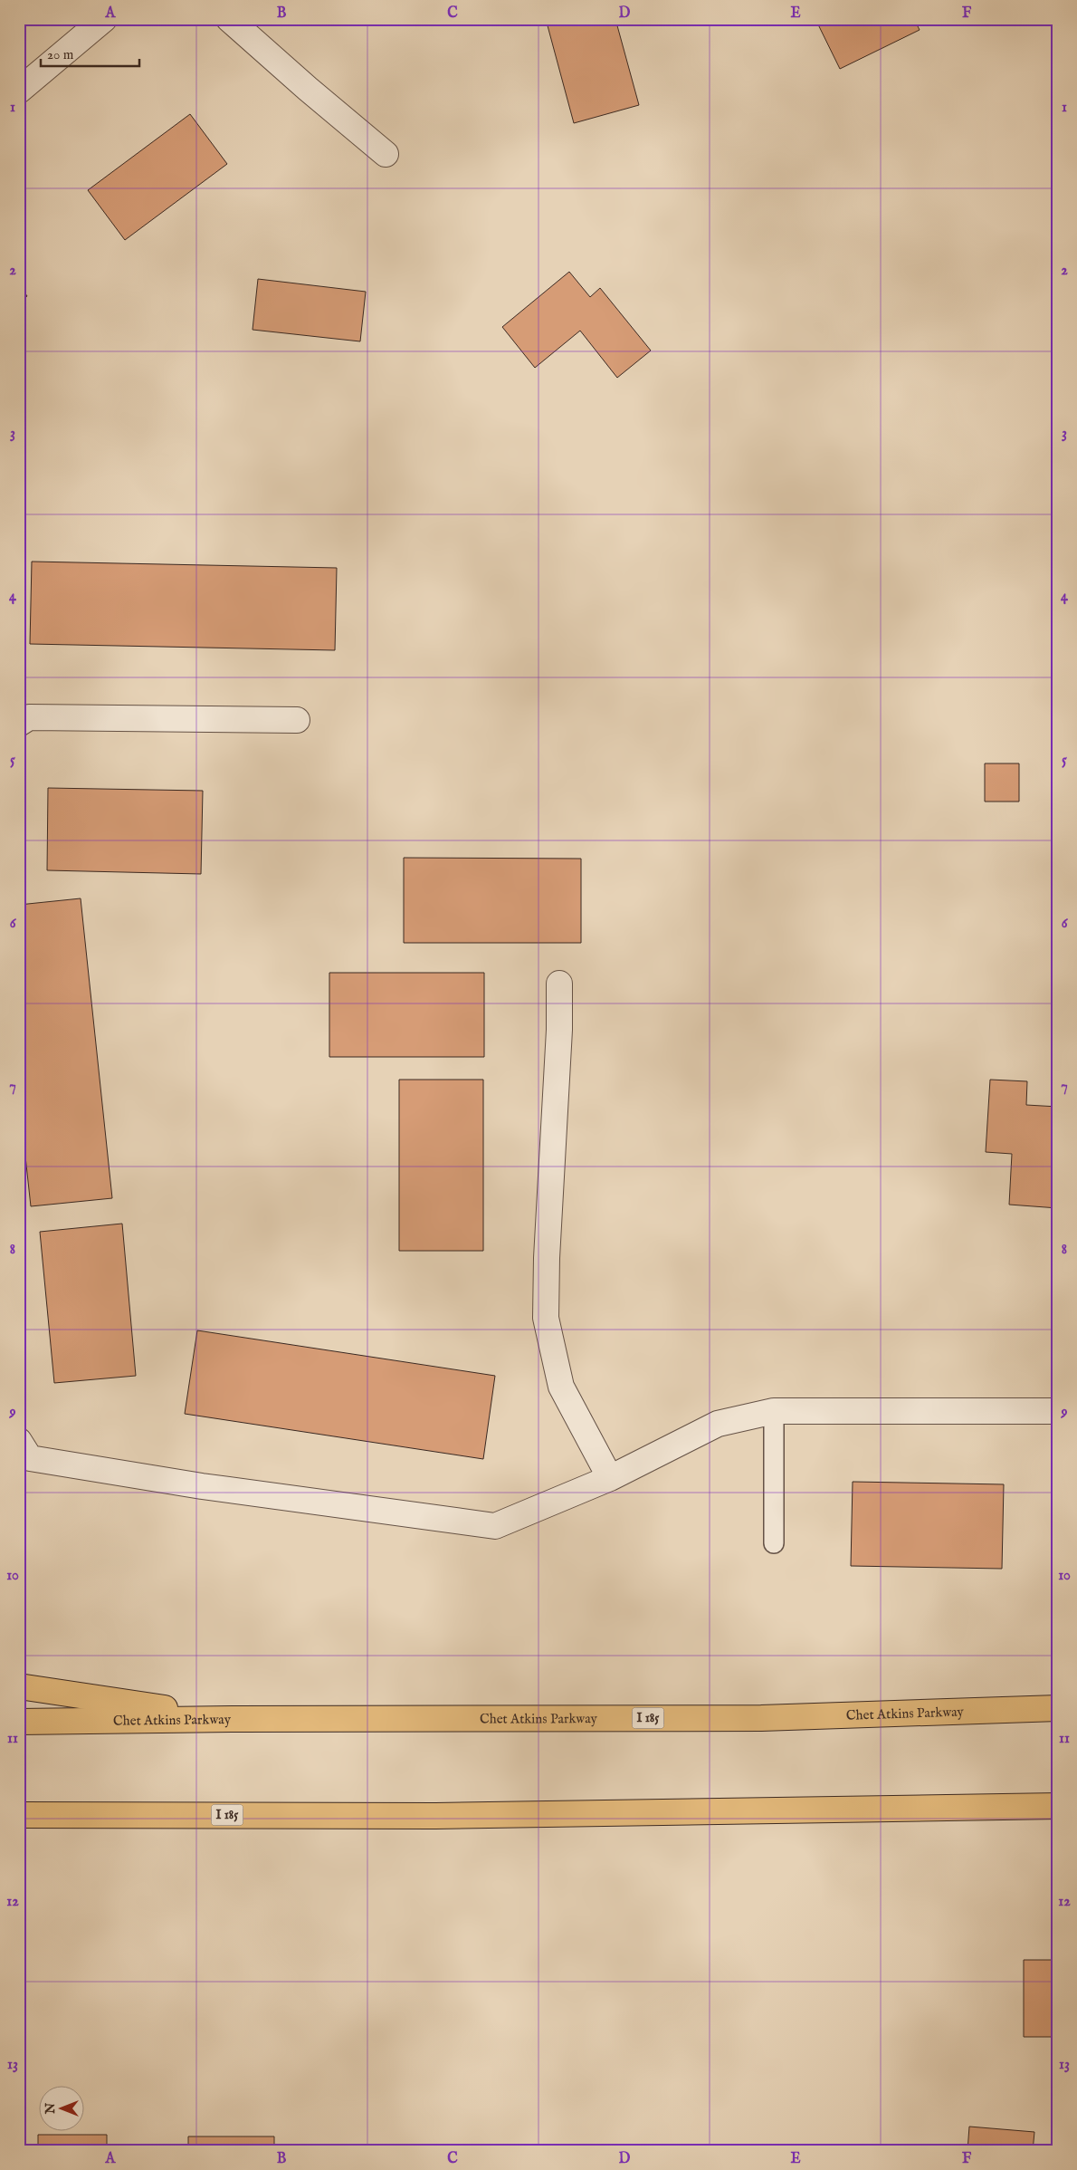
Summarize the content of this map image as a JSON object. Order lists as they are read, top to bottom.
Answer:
{
  "streets": {
    "highway": ["Chet Atkins Parkway", "I 185"]
  },
  "scale_bar": "20 m",
  "north": "left",
  "grid": {
    "columns": [
      "A",
      "B",
      "C",
      "D",
      "E",
      "F"
    ],
    "rows": [
      "1",
      "2",
      "3",
      "4",
      "5",
      "6",
      "7",
      "8",
      "9",
      "10",
      "11",
      "12",
      "13"
    ]
  }
}
